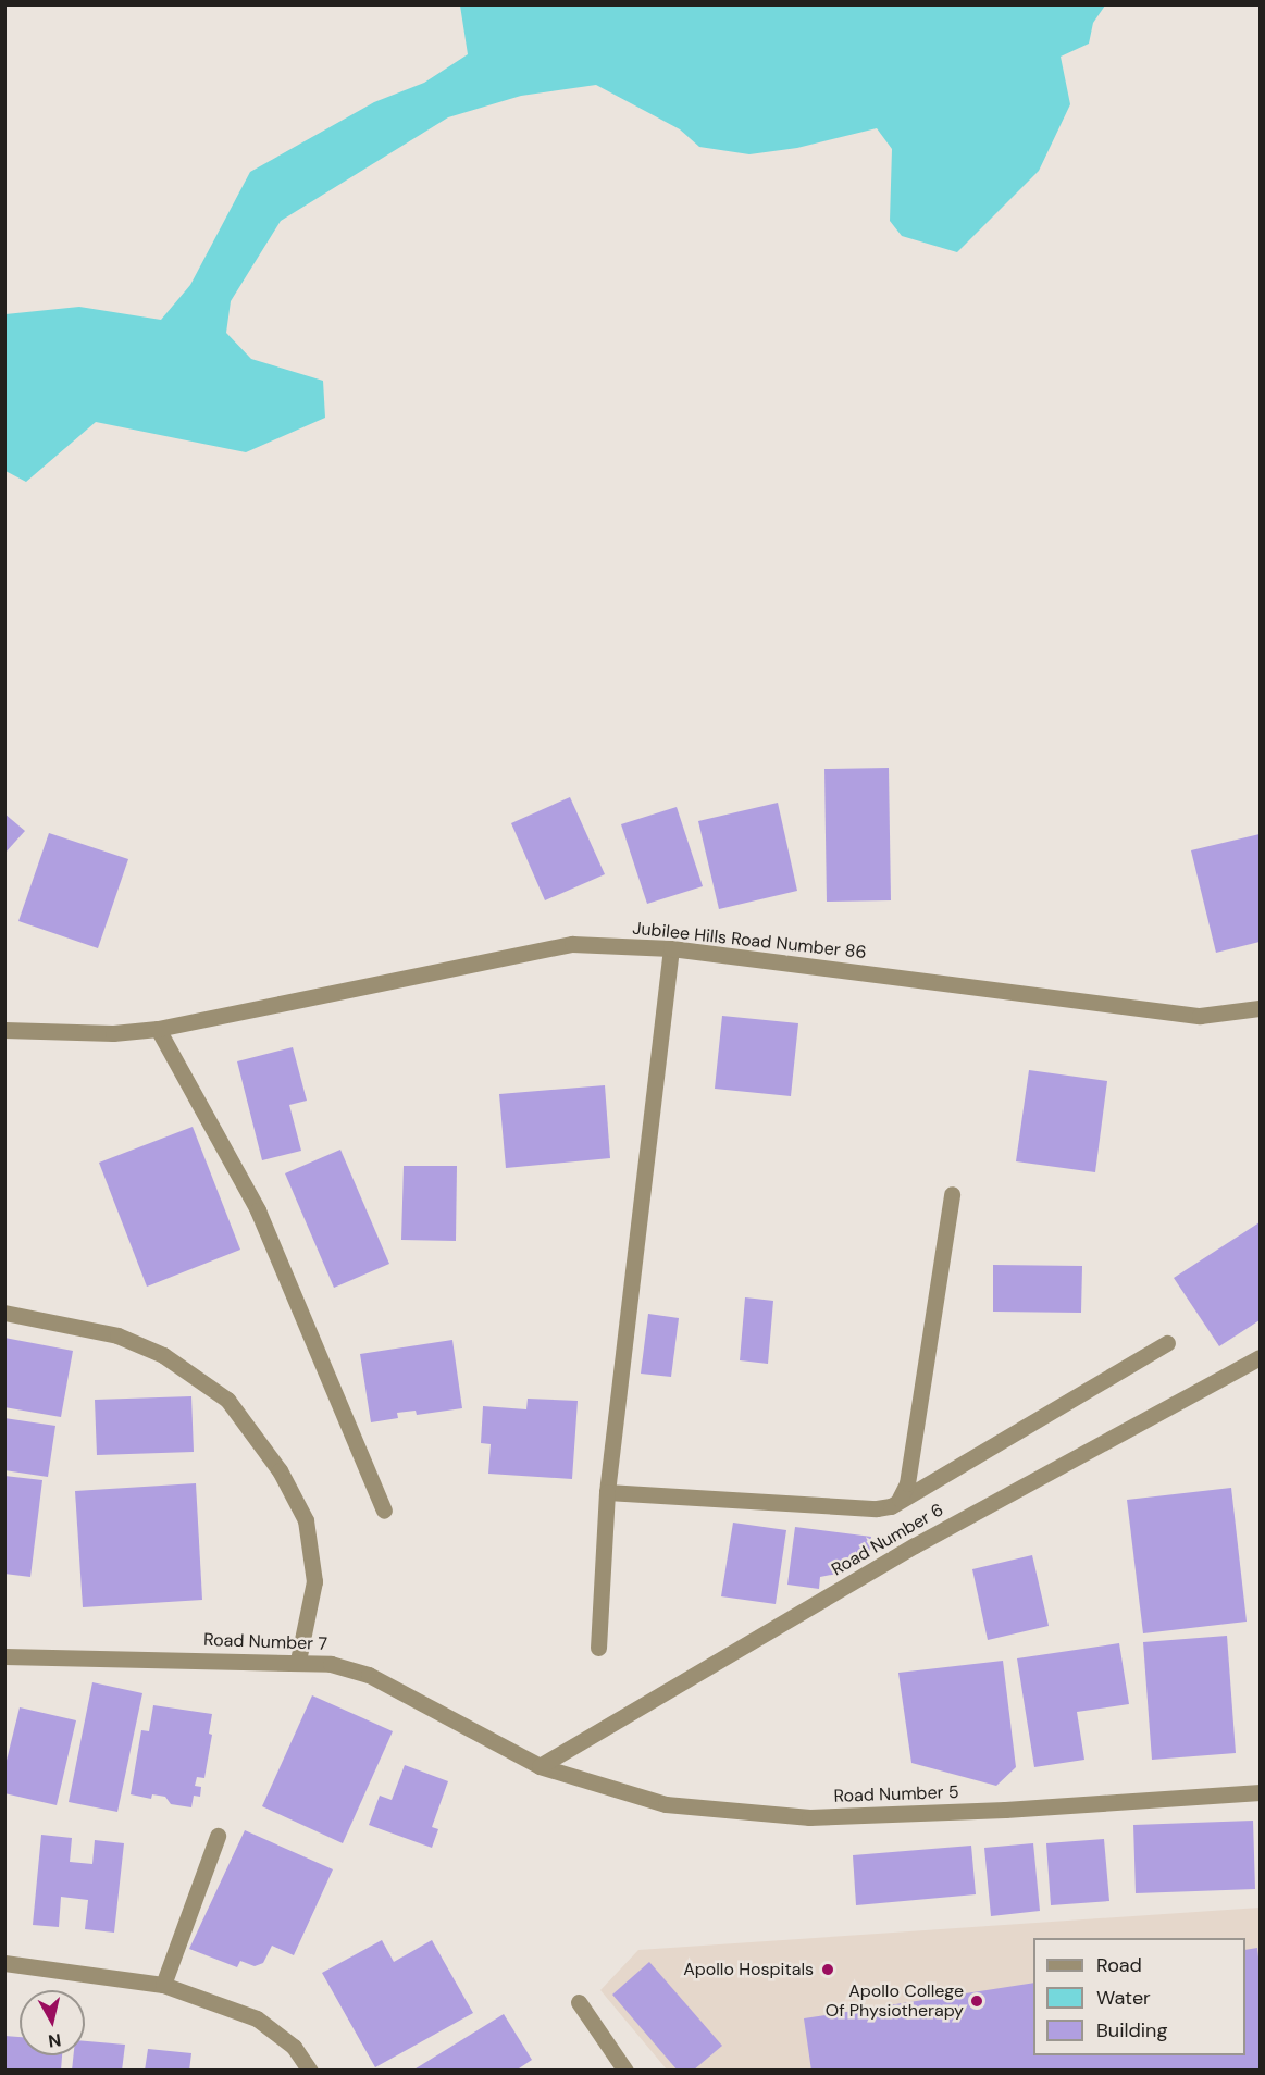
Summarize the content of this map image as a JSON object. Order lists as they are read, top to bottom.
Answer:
{
  "streets": {
    "street": [
      "Jubilee Hills Road Number 86",
      "Road Number 6",
      "Road Number 7",
      "Road Number 5"
    ]
  },
  "crossings": [
    ["Road Number 6", "Road Number 7"],
    ["Road Number 6", "Road Number 5"],
    ["Road Number 7", "Road Number 5"]
  ],
  "places": ["Apollo Hospitals", "Apollo College Of Physiotherapy"],
  "legend": ["Road", "Water", "Building"],
  "north": "bottom"
}
